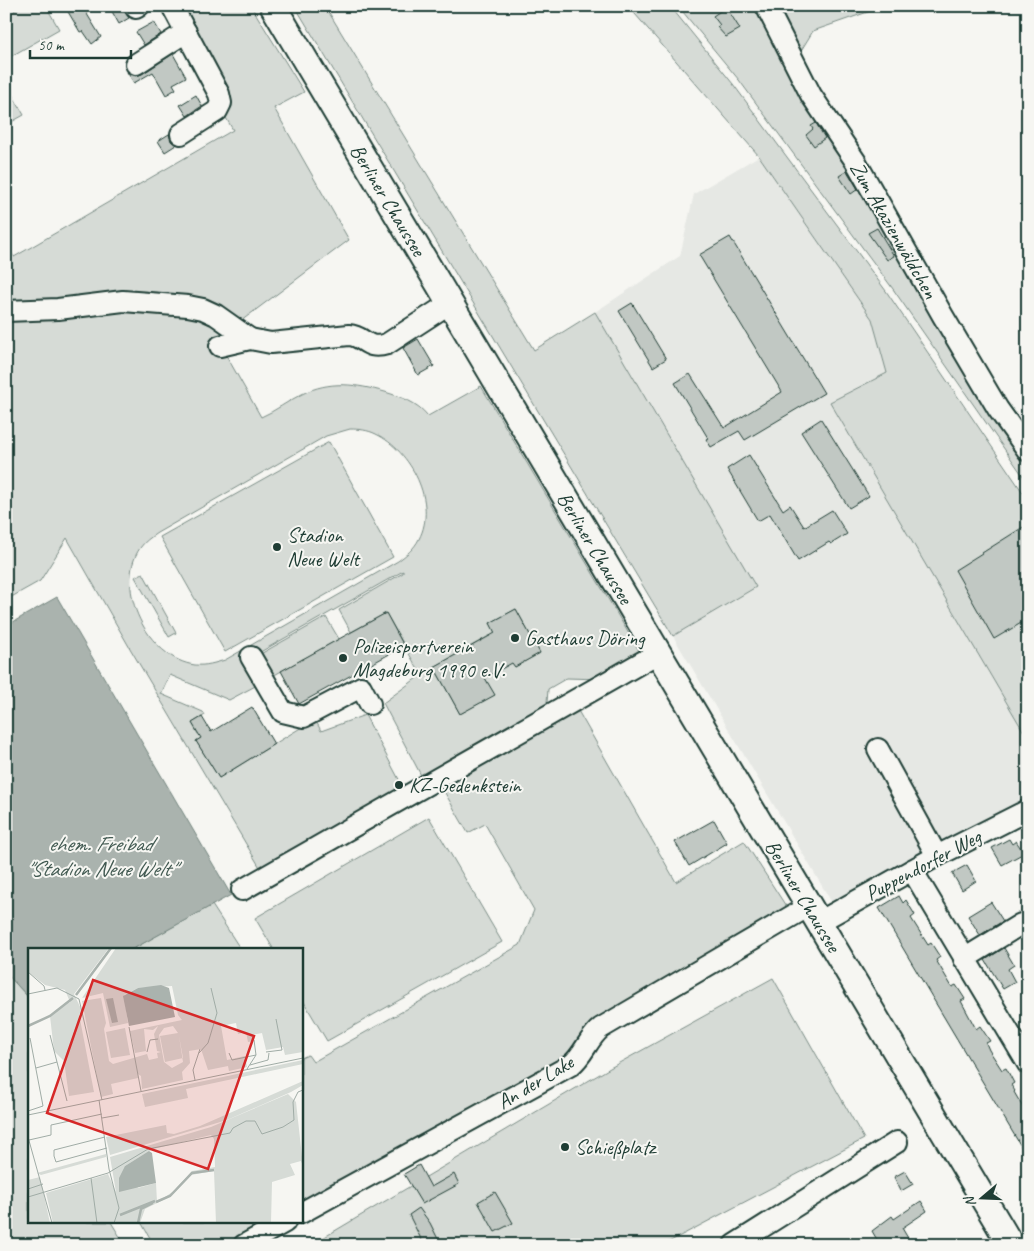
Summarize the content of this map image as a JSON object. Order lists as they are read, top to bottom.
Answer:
{
  "streets": {
    "main road": ["Berliner Chaussee"],
    "street": ["Zum Akazienwäldchen", "Puppendorfer Weg", "An der Lake"]
  },
  "crossings": [
    ["Berliner Chaussee", "Puppendorfer Weg"],
    ["Berliner Chaussee", "An der Lake"],
    ["Puppendorfer Weg", "An der Lake"]
  ],
  "water": ["ehem. Freibad \"Stadion Neue Welt\""],
  "places": [
    "Stadion Neue Welt",
    "Gasthaus Döring",
    "Polizeisportverein Magdeburg 1990 e.V.",
    "KZ-Gedenkstein",
    "Schießplatz"
  ],
  "scale_bar": "50 m",
  "north": "left"
}
